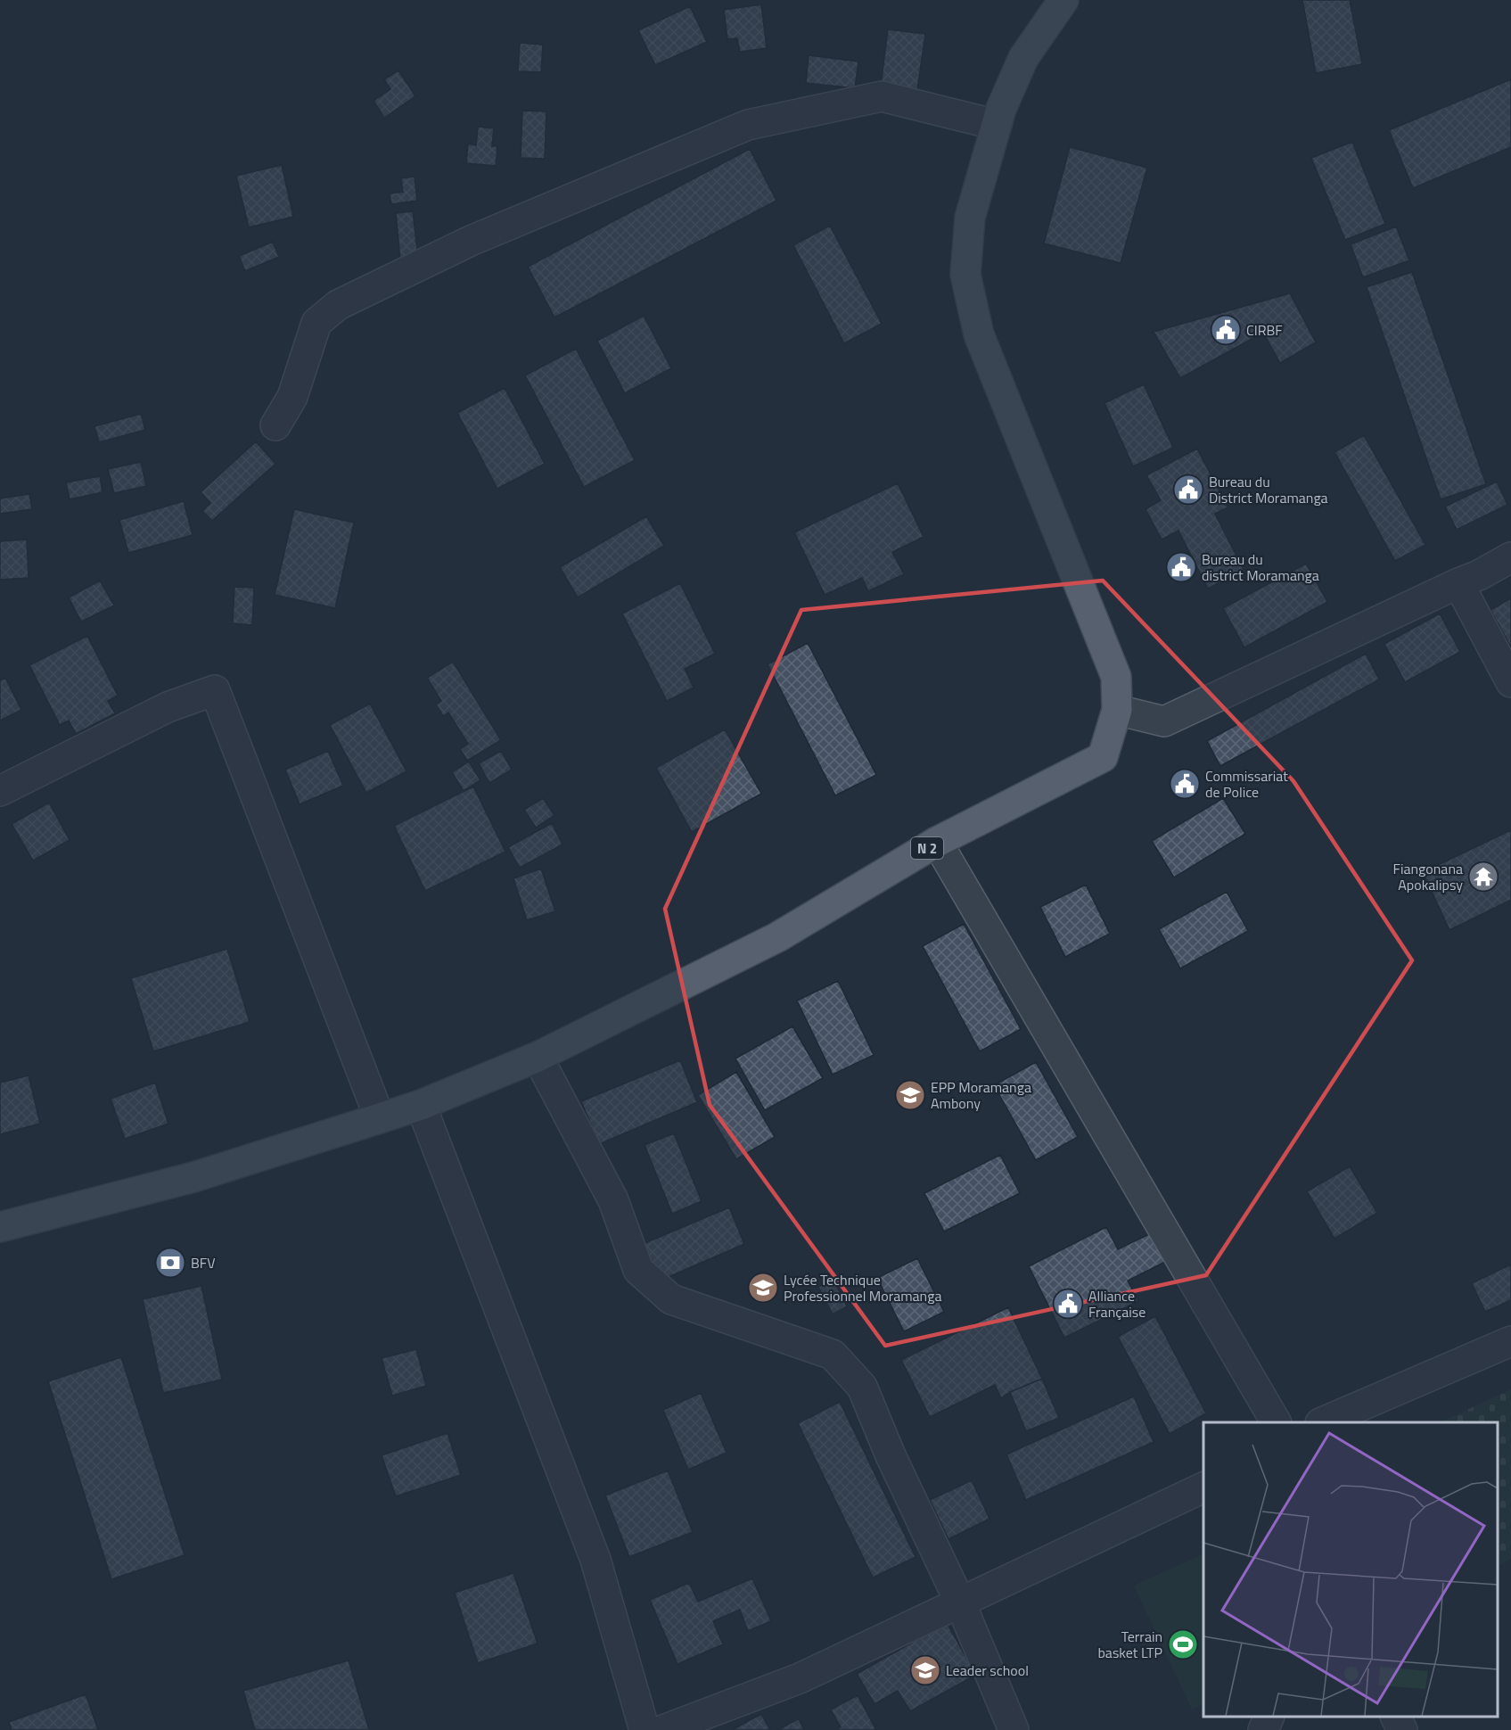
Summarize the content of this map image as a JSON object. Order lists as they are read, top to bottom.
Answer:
{
  "streets": {
    "main road": ["N 2"]
  },
  "places": {
    "public building": [
      "CIRBF",
      "Bureau du District Moramanga",
      "Bureau du district Moramanga",
      "Commissariat de Police",
      "Alliance Française"
    ],
    "temple": ["Fiangonana Apokalipsy"],
    "school or university": ["EPP Moramanga Ambony", "Lycée Technique Professionnel Moramanga", "Leader school"],
    "bank": ["BFV"],
    "sports": ["Terrain basket LTP"]
  }
}
